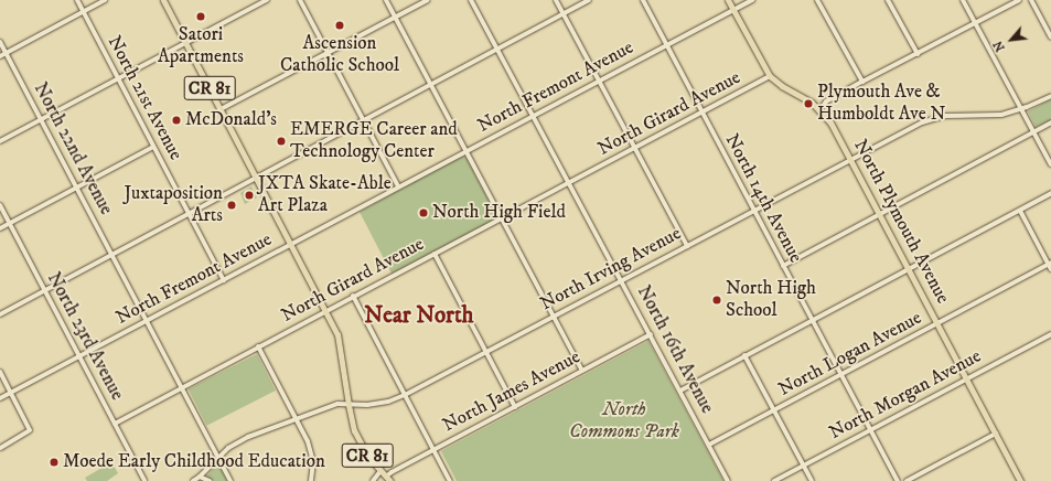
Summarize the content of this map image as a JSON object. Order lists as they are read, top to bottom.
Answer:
{
  "streets": {
    "main road": ["CR 81", "North Plymouth Avenue"],
    "street": [
      "North Fremont Avenue",
      "North 21st Avenue",
      "North Girard Avenue",
      "North 22nd Avenue",
      "North 14th Avenue",
      "North Irving Avenue",
      "North 23rd Avenue",
      "North 16th Avenue",
      "North Logan Avenue",
      "North James Avenue",
      "North Morgan Avenue"
    ]
  },
  "crossings": [
    ["North Fremont Avenue", "CR 81"],
    ["North Fremont Avenue", "North 21st Avenue"],
    ["North Fremont Avenue", "North 22nd Avenue"],
    ["North Fremont Avenue", "North 14th Avenue"],
    ["North Fremont Avenue", "North Plymouth Avenue"],
    ["North Fremont Avenue", "North 23rd Avenue"],
    ["North Fremont Avenue", "North 16th Avenue"],
    ["CR 81", "North Girard Avenue"],
    ["CR 81", "North Irving Avenue"],
    ["CR 81", "North James Avenue"],
    ["North Girard Avenue", "North 22nd Avenue"],
    ["North Girard Avenue", "North 14th Avenue"],
    ["North Girard Avenue", "North Plymouth Avenue"],
    ["North Girard Avenue", "North 23rd Avenue"],
    ["North Girard Avenue", "North 16th Avenue"],
    ["North 22nd Avenue", "North Irving Avenue"],
    ["North 14th Avenue", "North Irving Avenue"],
    ["North 14th Avenue", "North Logan Avenue"],
    ["North 14th Avenue", "North Morgan Avenue"],
    ["North Plymouth Avenue", "North Irving Avenue"],
    ["North Plymouth Avenue", "North Logan Avenue"],
    ["North Plymouth Avenue", "North Morgan Avenue"],
    ["North Irving Avenue", "North 16th Avenue"],
    ["North 16th Avenue", "North Logan Avenue"],
    ["North 16th Avenue", "North James Avenue"]
  ],
  "districts": ["Near North"],
  "parks": ["North Commons Park"],
  "places": [
    "Satori Apartments",
    "Ascension Catholic School",
    "Plymouth Ave & Humboldt Ave N",
    "McDonald's",
    "EMERGE Career and Technology Center",
    "JXTA Skate-Able Art Plaza",
    "Juxtaposition Arts",
    "North High Field",
    "North High School",
    "Moede Early Childhood Education"
  ],
  "north": "bottom left"
}
